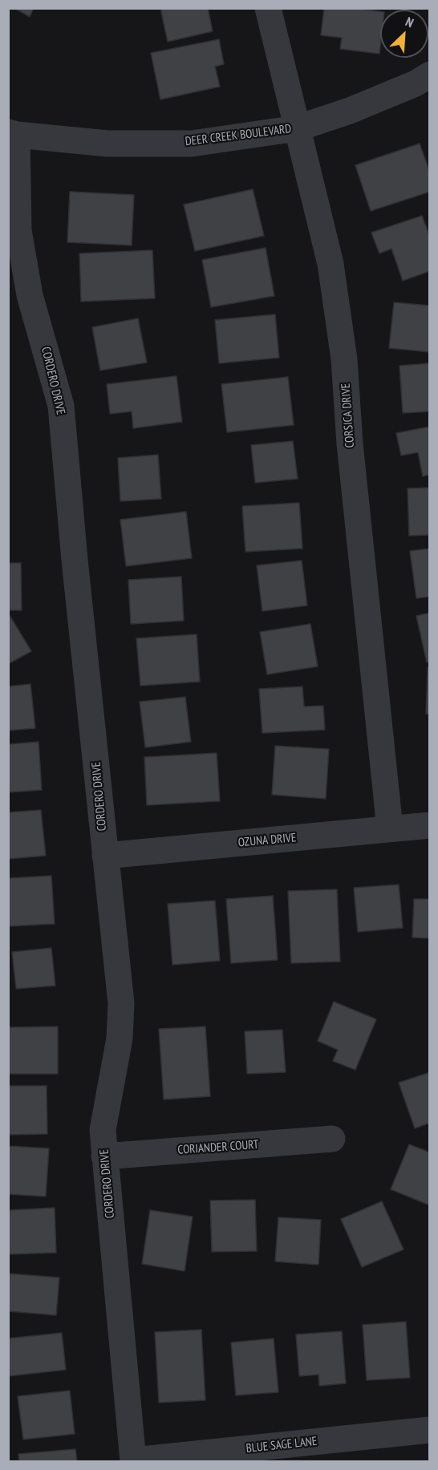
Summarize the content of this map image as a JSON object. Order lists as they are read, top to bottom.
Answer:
{
  "streets": {
    "street": [
      "DEER CREEK BOULEVARD",
      "CORDERO DRIVE",
      "CORSICA DRIVE",
      "OZUNA DRIVE",
      "CORIANDER COURT",
      "BLUE SAGE LANE"
    ]
  },
  "crossings": [
    ["DEER CREEK BOULEVARD", "CORDERO DRIVE"],
    ["DEER CREEK BOULEVARD", "CORSICA DRIVE"],
    ["CORDERO DRIVE", "OZUNA DRIVE"],
    ["CORDERO DRIVE", "CORIANDER COURT"],
    ["CORDERO DRIVE", "BLUE SAGE LANE"],
    ["CORSICA DRIVE", "OZUNA DRIVE"]
  ],
  "north": "top right"
}
